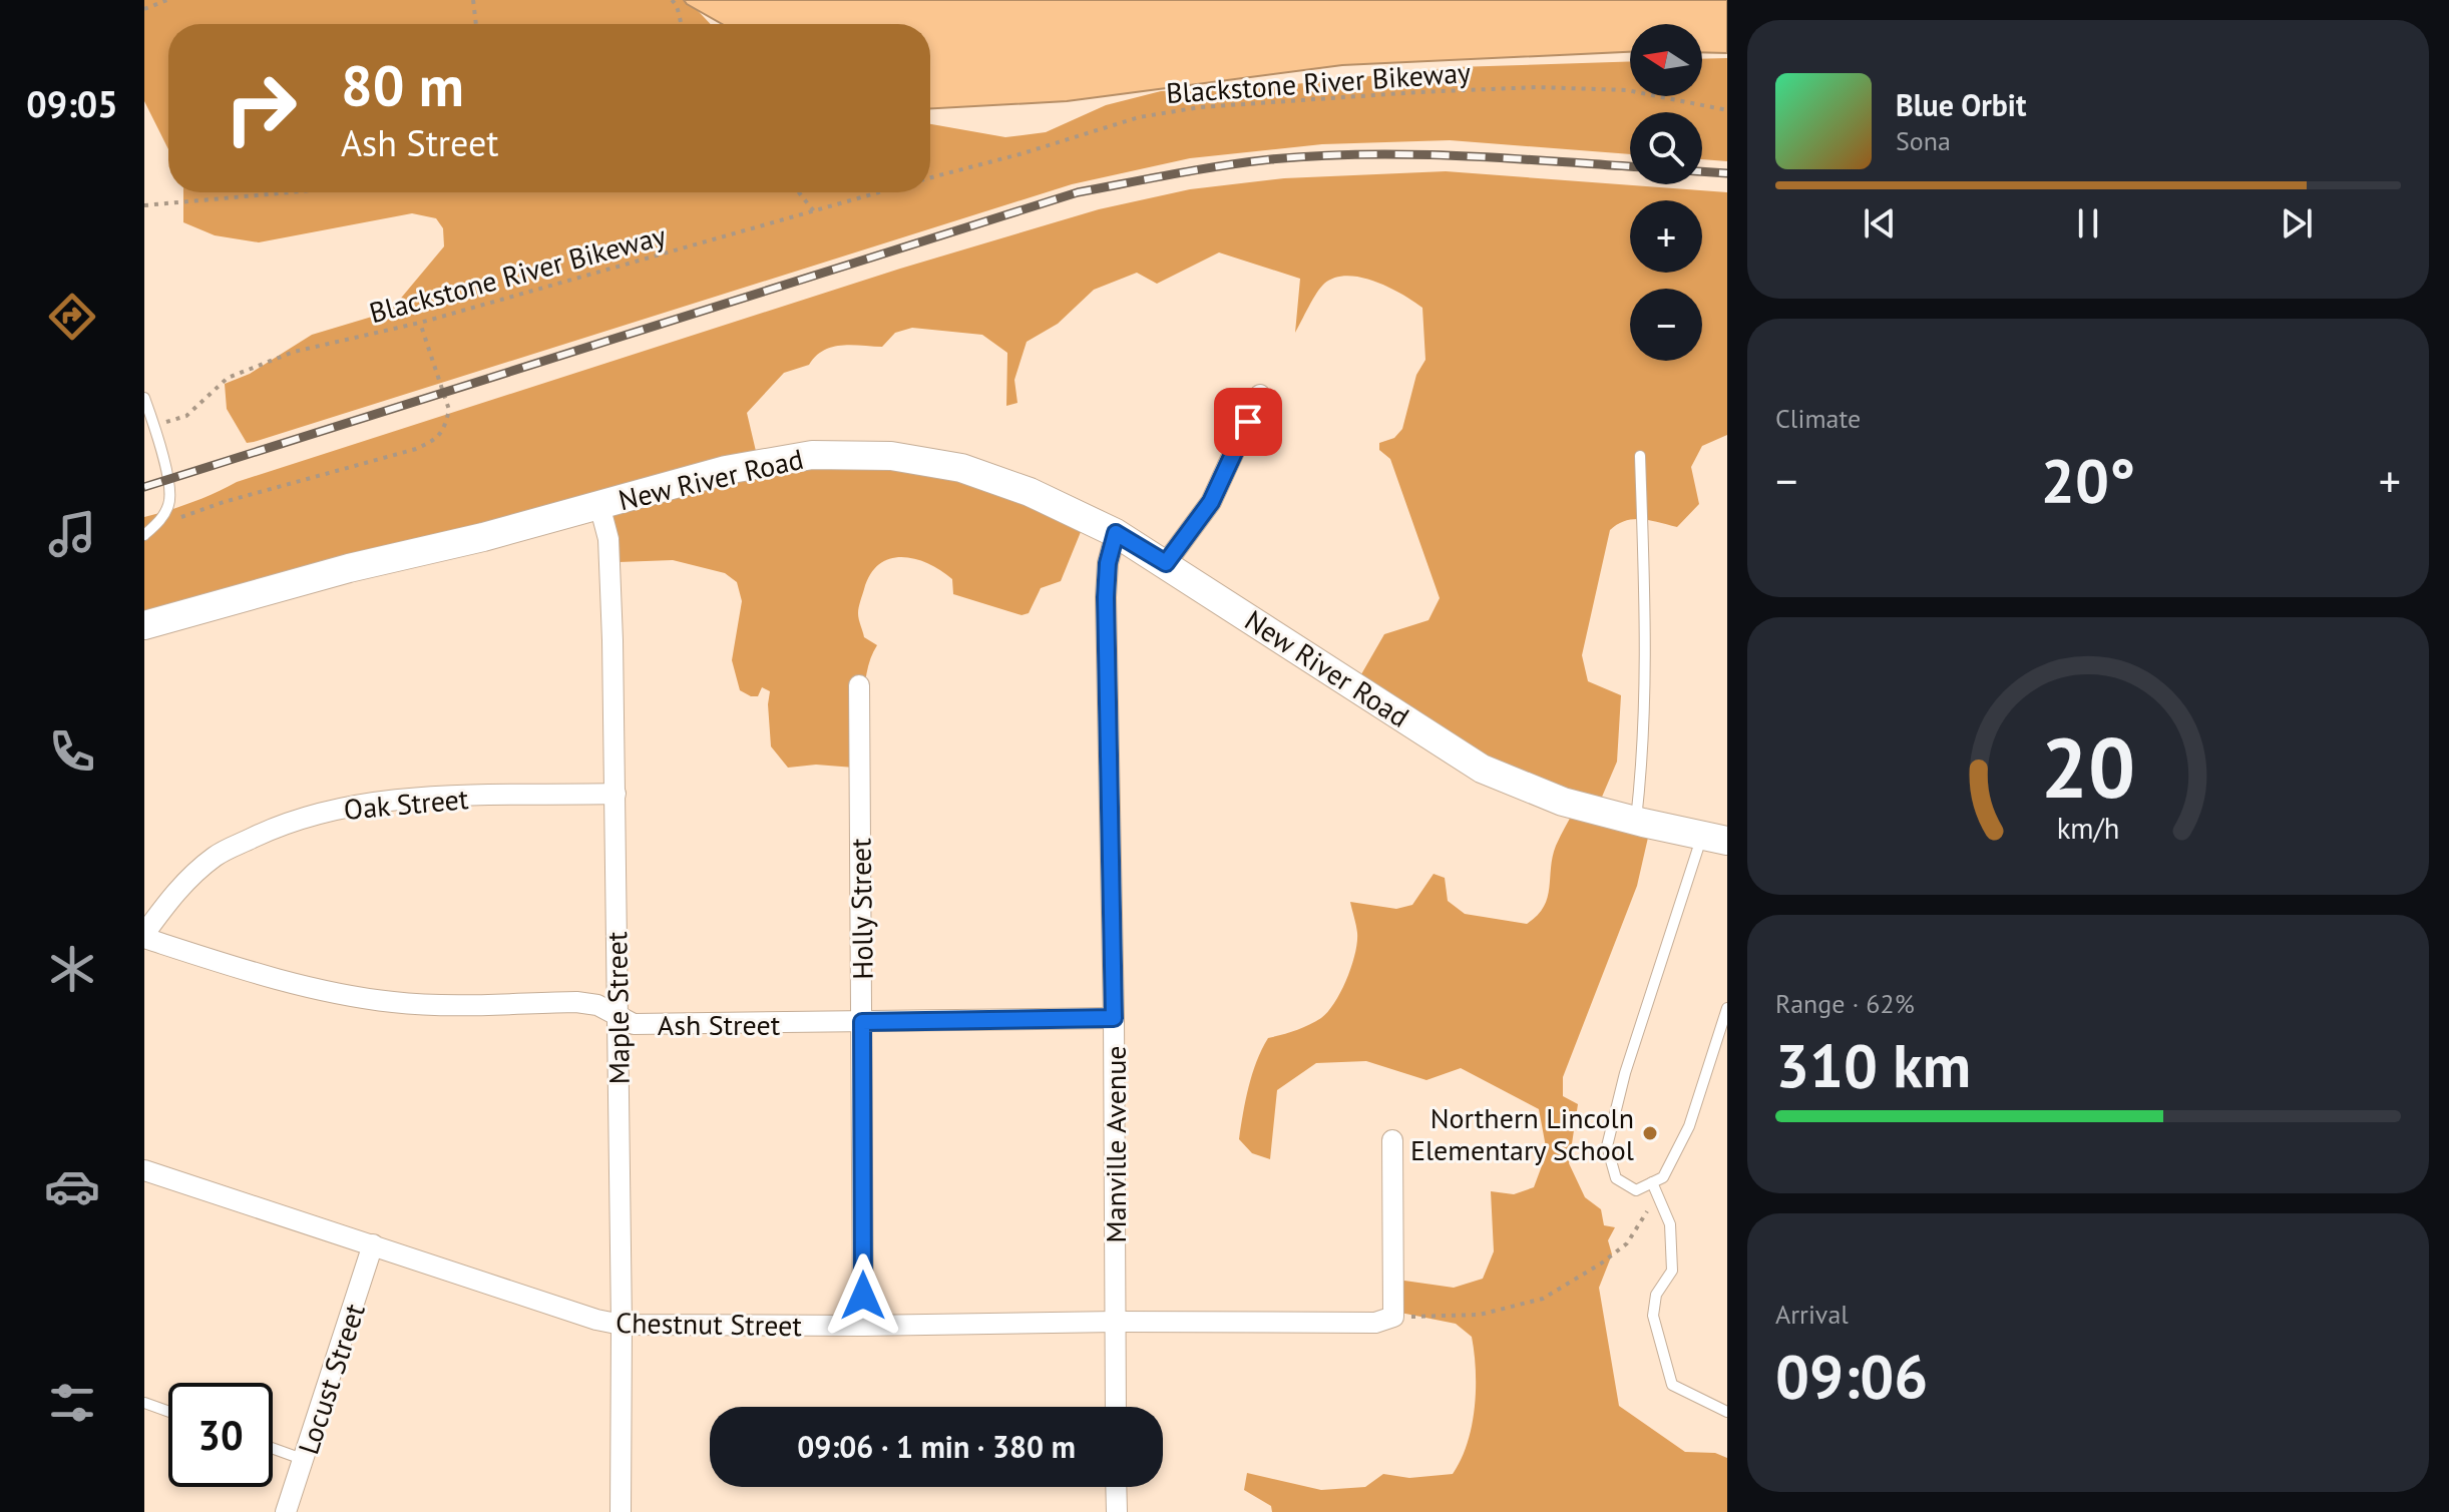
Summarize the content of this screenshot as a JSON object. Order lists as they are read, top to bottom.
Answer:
{
  "streets": {
    "street": [
      "New River Road",
      "Oak Street",
      "Holly Street",
      "Maple Street",
      "Ash Street",
      "Manville Avenue",
      "Chestnut Street",
      "Locust Street"
    ],
    "path": ["Blackstone River Bikeway"]
  },
  "crossings": [
    ["New River Road", "Maple Street"],
    ["New River Road", "Manville Avenue"],
    ["Oak Street", "Maple Street"],
    ["Oak Street", "Ash Street"],
    ["Holly Street", "Ash Street"],
    ["Holly Street", "Chestnut Street"],
    ["Maple Street", "Ash Street"],
    ["Maple Street", "Chestnut Street"],
    ["Ash Street", "Manville Avenue"],
    ["Manville Avenue", "Chestnut Street"],
    ["Chestnut Street", "Locust Street"]
  ],
  "places": ["Northern Lincoln Elementary School"],
  "north": "left",
  "page": {
    "tabs": "09:05",
    "map_buttons": ["+", "−"],
    "turn": ["80 m", "Ash Street"],
    "song": ["Blue Orbit", "Sona"],
    "tile": [
      "Climate",
      ["Range · 62%", "310 km"],
      ["Arrival", "09:06"]
    ],
    "heat": ["−", "20°", "+"],
    "limit": "30",
    "trip": "09:06 · 1 min · 380 m",
    "gauge": ["20", "km/h"]
  }
}
